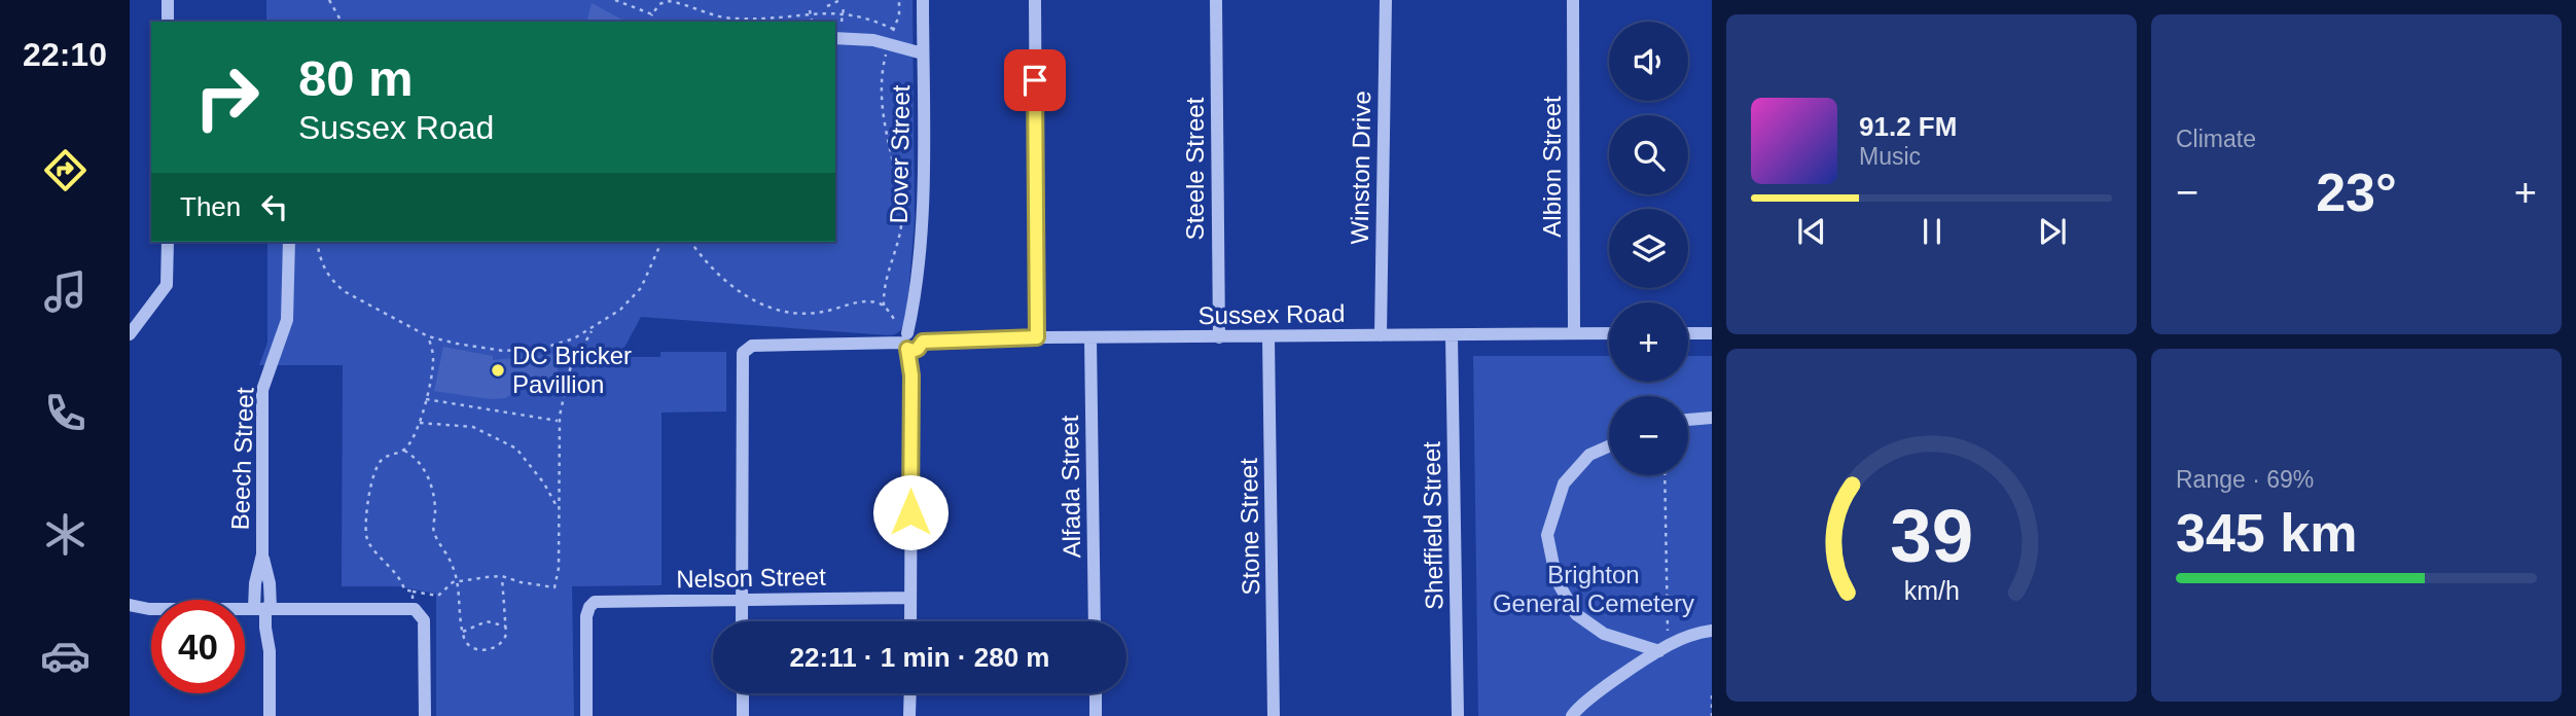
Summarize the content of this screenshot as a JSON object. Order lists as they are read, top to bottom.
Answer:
{
  "streets": {
    "street": [
      "Dover Street",
      "Albion Street",
      "Winston Drive",
      "Steele Street",
      "Sussex Road",
      "Beech Street",
      "Alfada Street",
      "Sheffield Street",
      "Stone Street",
      "Nelson Street"
    ]
  },
  "crossings": [
    ["Dover Street", "Sussex Road"],
    ["Dover Street", "Nelson Street"],
    ["Albion Street", "Sussex Road"],
    ["Winston Drive", "Sussex Road"],
    ["Steele Street", "Sussex Road"],
    ["Sussex Road", "Alfada Street"],
    ["Sussex Road", "Sheffield Street"],
    ["Sussex Road", "Stone Street"],
    ["Sussex Road", "Nelson Street"]
  ],
  "parks": ["Brighton General Cemetery"],
  "places": ["DC Bricker Pavillion"],
  "page": {
    "tabs": "22:10",
    "tile": [
      "Climate",
      ["Range · 69%", "345 km"]
    ],
    "map_buttons": ["+", "−"],
    "turn": ["80 m", "Sussex Road"],
    "song": ["91.2 FM", "Music"],
    "heat": ["−", "23°", "+"],
    "then": "Then",
    "limit": "40",
    "trip": "22:11 · 1 min · 280 m",
    "gauge": ["39", "km/h"]
  }
}
